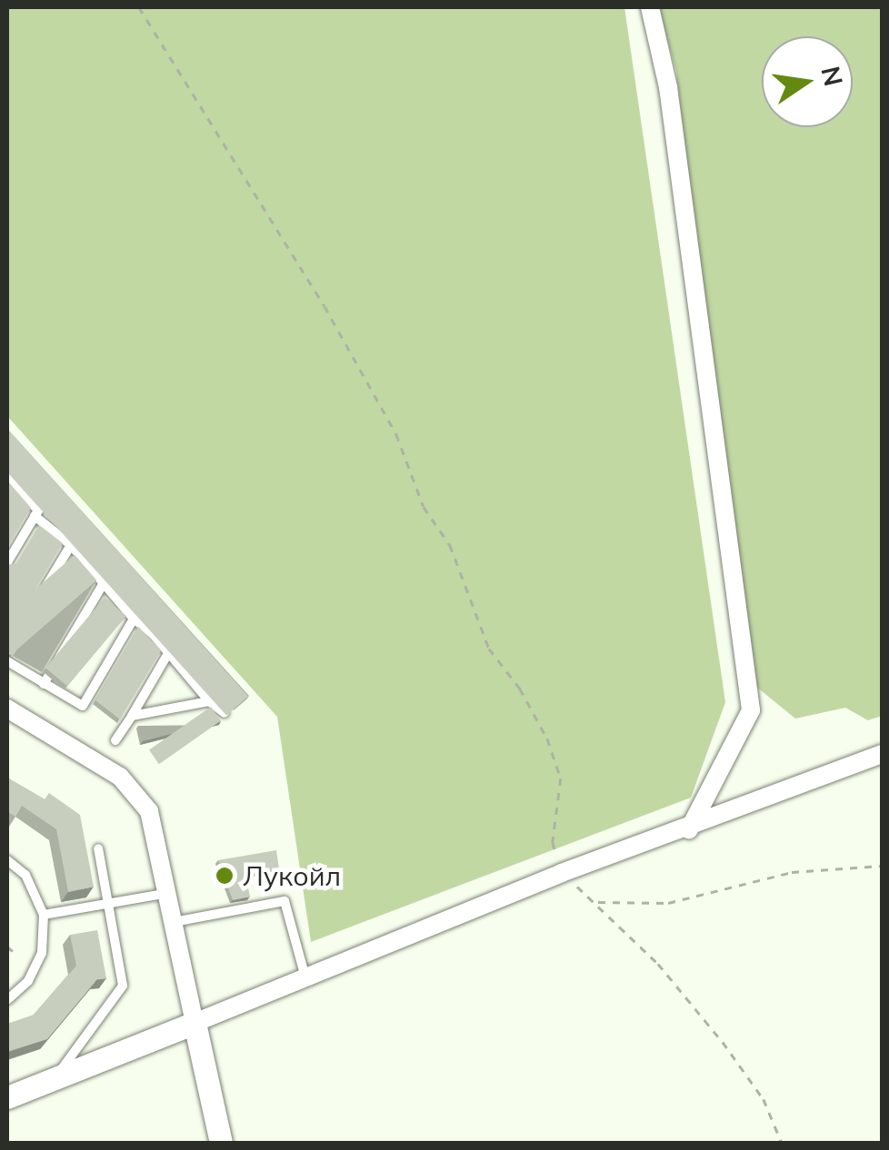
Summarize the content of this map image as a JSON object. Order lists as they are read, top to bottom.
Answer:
{
  "places": ["Лукойл"],
  "north": "right"
}
